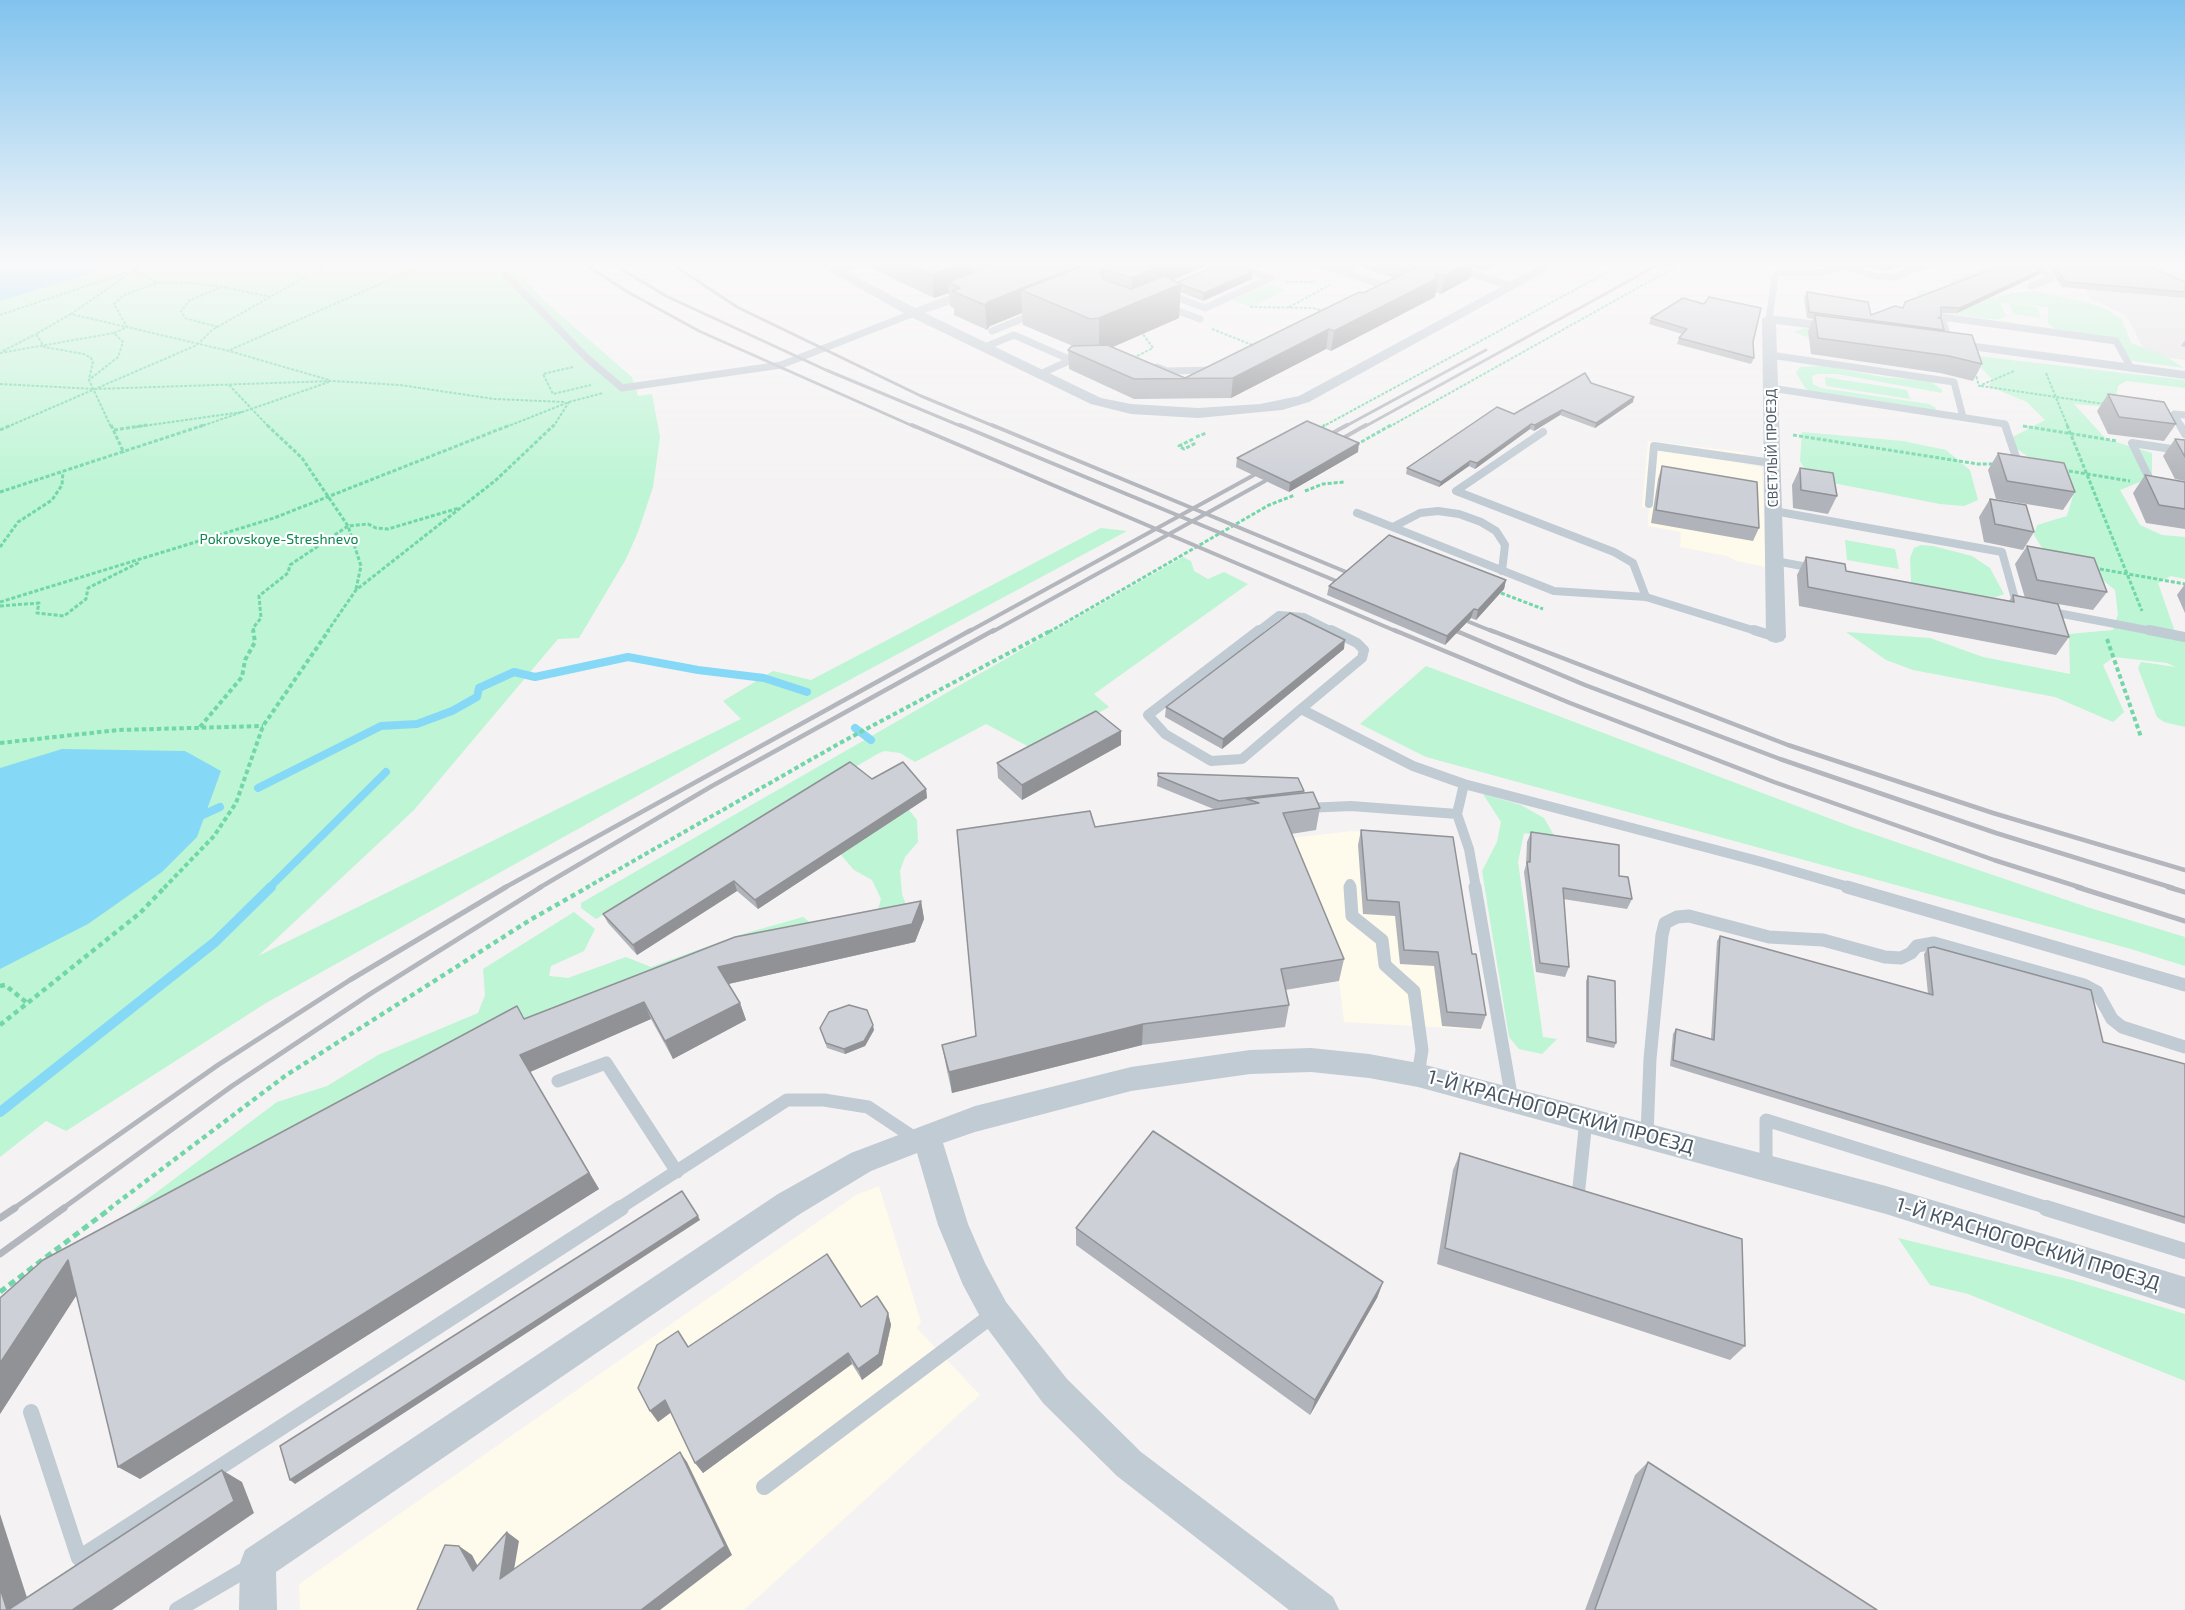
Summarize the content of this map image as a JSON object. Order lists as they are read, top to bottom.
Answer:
{
  "streets": {
    "street": ["СВЕТЛЫЙ ПРОЕЗД", "1-Й КРАСНОГОРСКИЙ ПРОЕЗД"]
  },
  "parks": ["Pokrovskoye-Streshnevo"]
}
